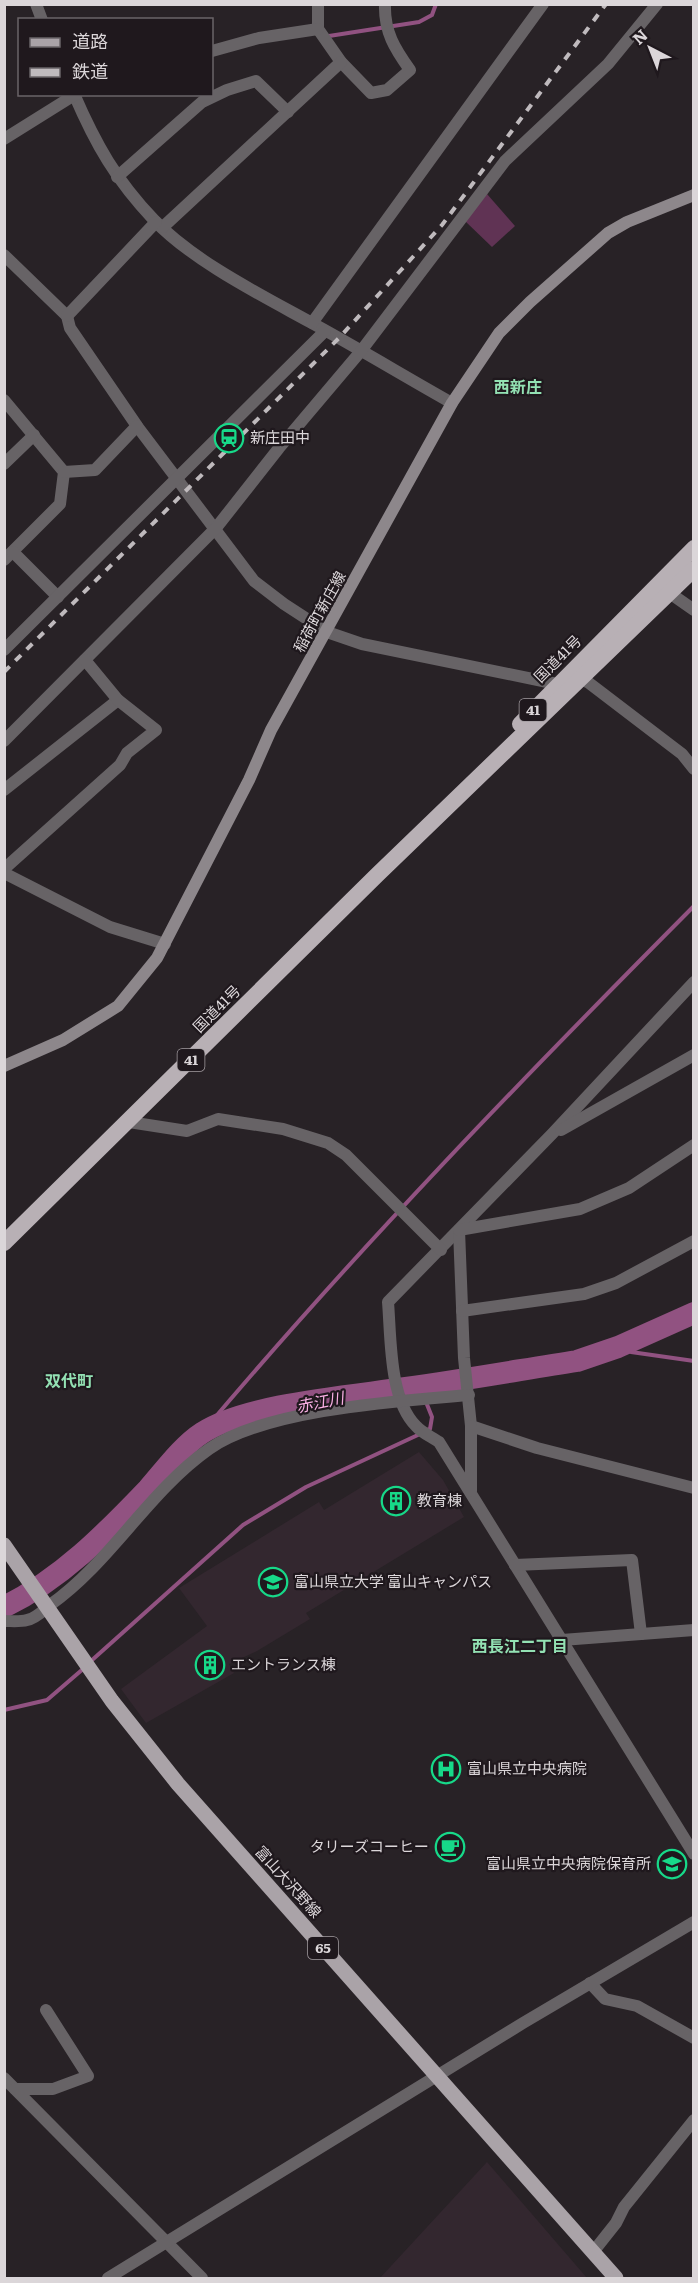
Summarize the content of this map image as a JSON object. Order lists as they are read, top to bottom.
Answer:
{
  "streets": {
    "highway": ["国道41号", "41"],
    "main road": ["稲荷町新庄線", "富山大沢野線", "65"]
  },
  "districts": ["西新庄", "双代町", "西長江二丁目"],
  "water": ["赤江川"],
  "places": {
    "station": ["新庄田中"],
    "building": ["教育棟", "エントランス棟"],
    "school or university": ["富山県立大学 富山キャンパス", "富山県立中央病院保育所"],
    "hospital": ["富山県立中央病院"],
    "cafe": ["タリーズコーヒー"]
  },
  "legend": ["道路", "鉄道"],
  "north": "top left"
}
